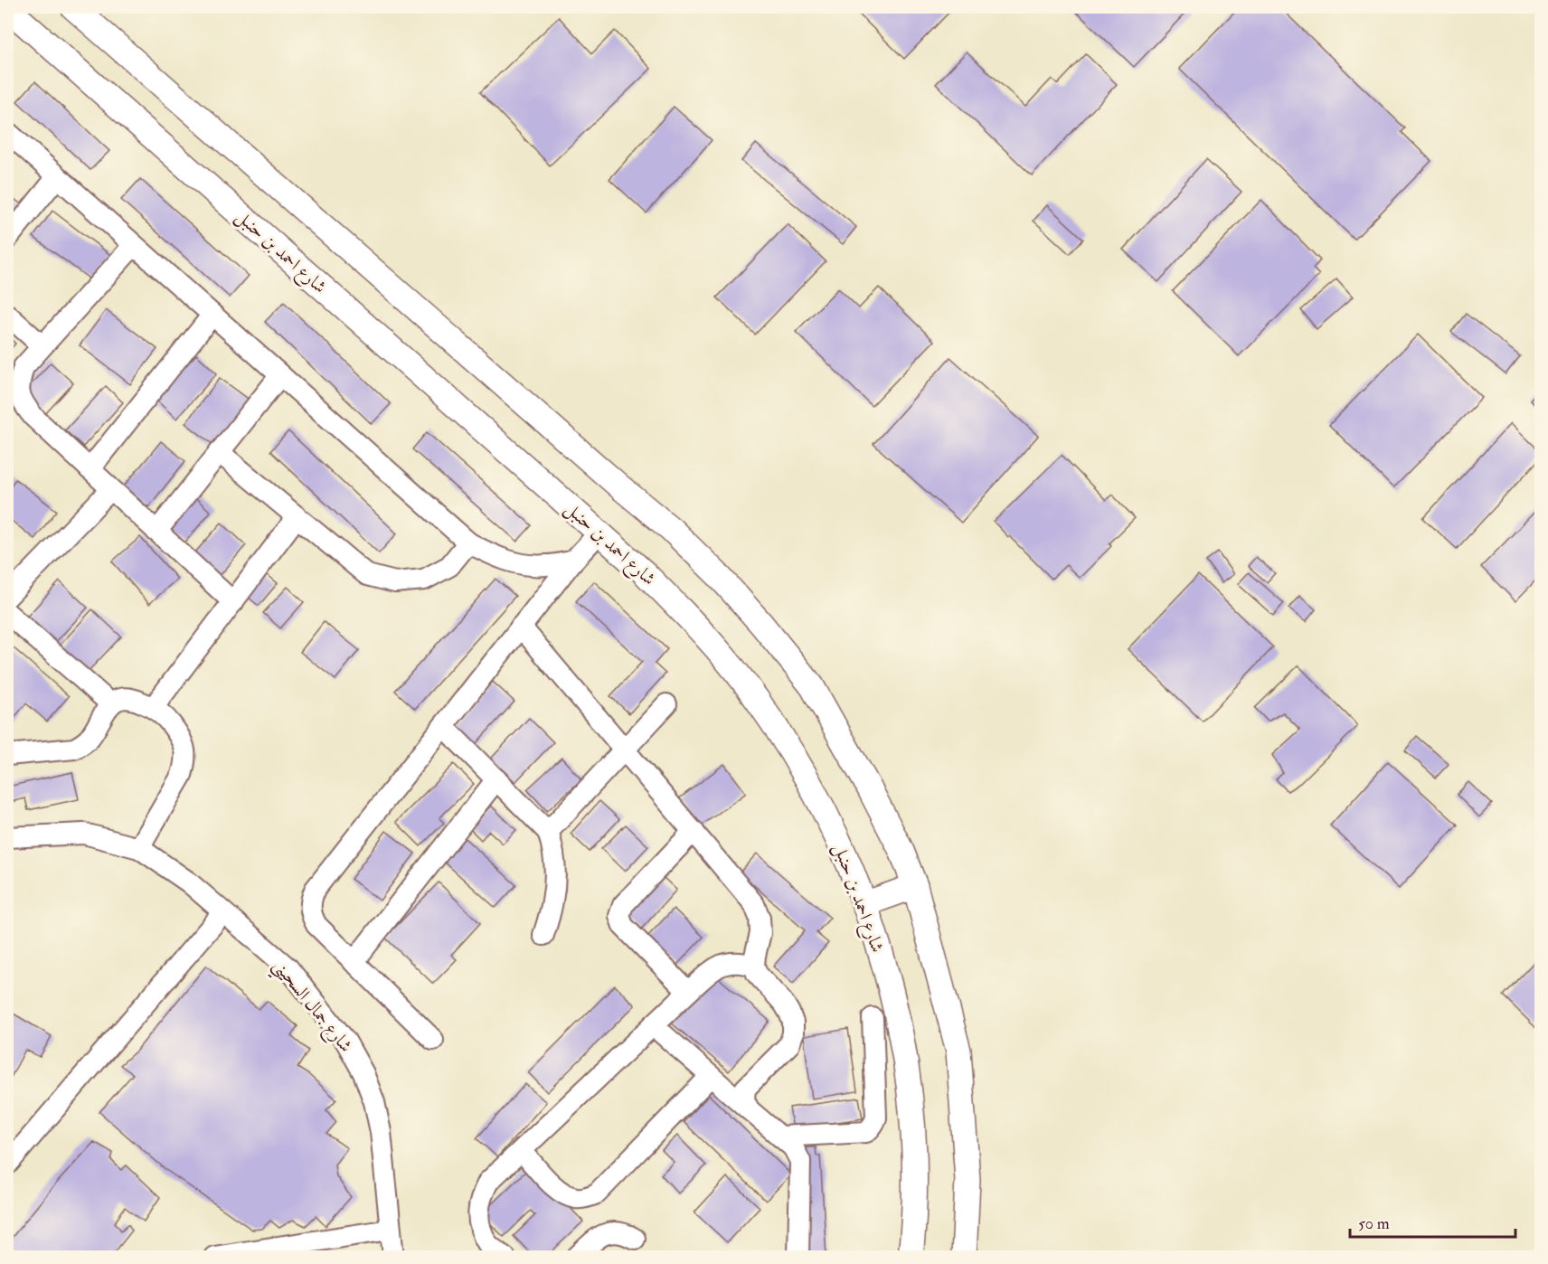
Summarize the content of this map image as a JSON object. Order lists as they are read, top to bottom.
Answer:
{
  "streets": {
    "street": ["شارع احمد بن حنبل", "شارع جمال السحيني"]
  },
  "scale_bar": "50 m"
}
